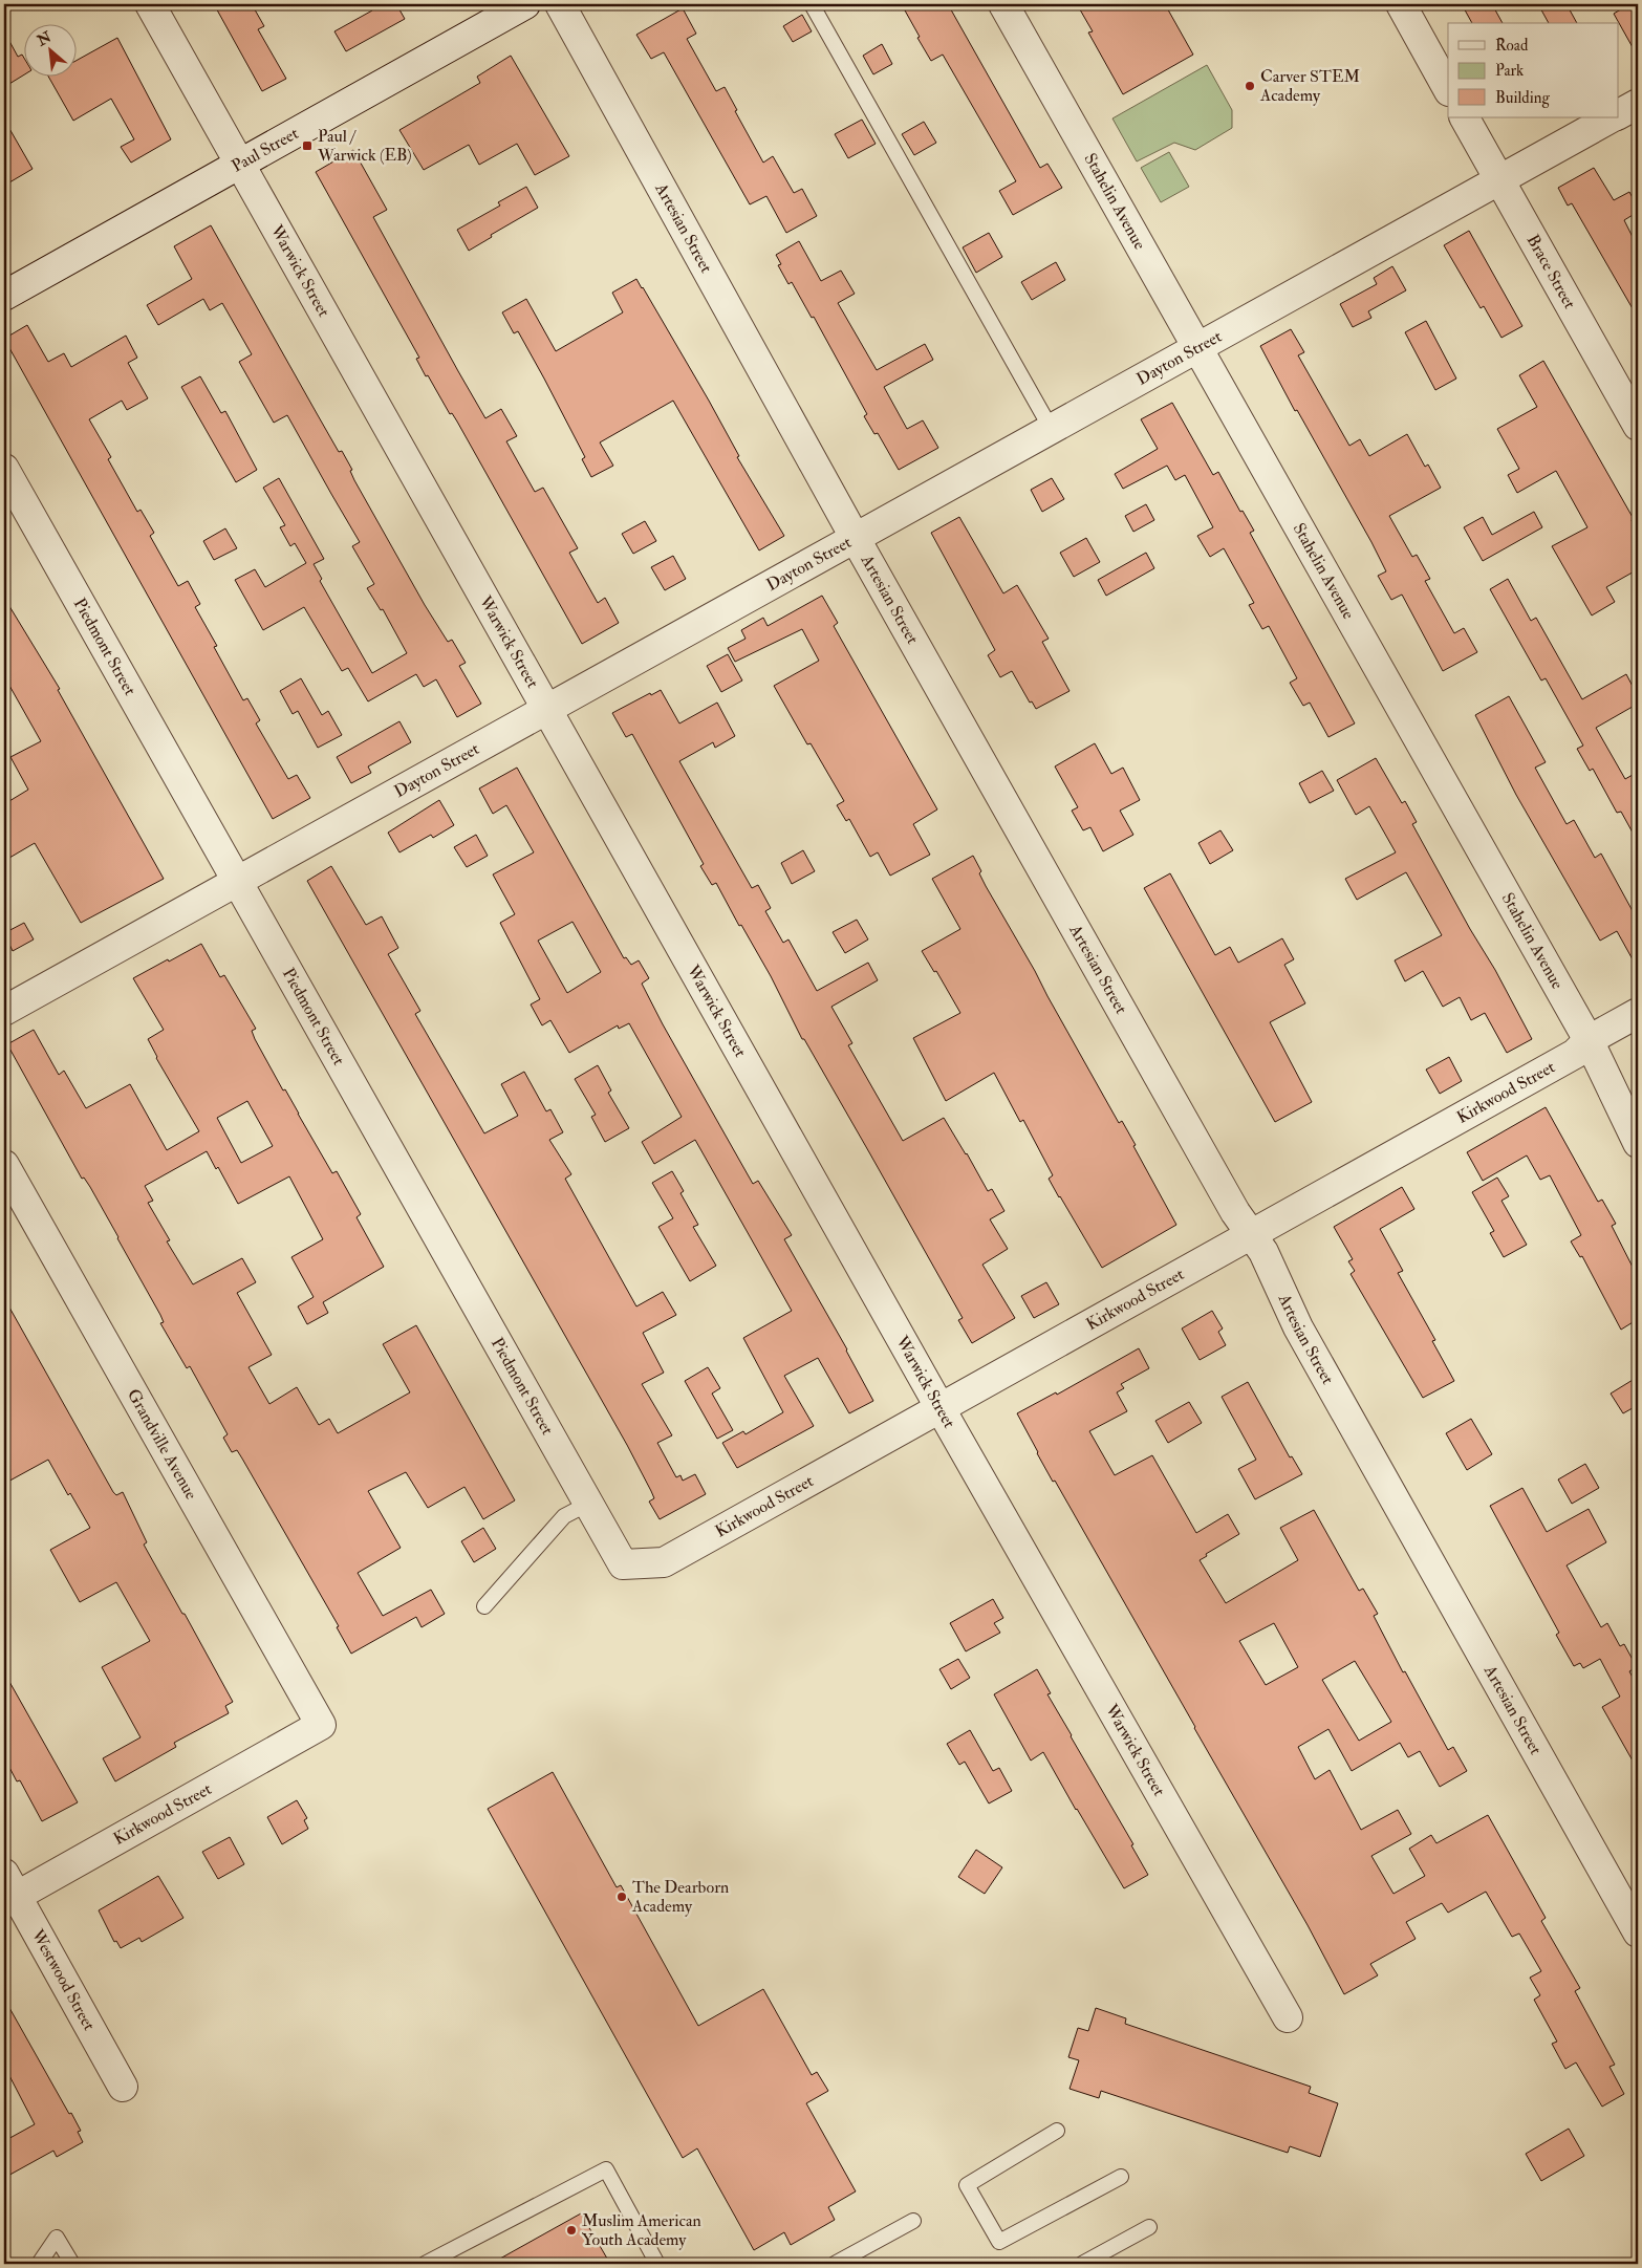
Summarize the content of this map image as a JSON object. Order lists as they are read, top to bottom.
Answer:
{
  "streets": {
    "street": [
      "Paul Street",
      "Stahelin Avenue",
      "Artesian Street",
      "Warwick Street",
      "Brace Street",
      "Dayton Street",
      "Piedmont Street",
      "Kirkwood Street",
      "Grandville Avenue",
      "Westwood Street"
    ]
  },
  "crossings": [
    ["Paul Street", "Warwick Street"],
    ["Stahelin Avenue", "Dayton Street"],
    ["Stahelin Avenue", "Kirkwood Street"],
    ["Artesian Street", "Dayton Street"],
    ["Artesian Street", "Kirkwood Street"],
    ["Warwick Street", "Dayton Street"],
    ["Warwick Street", "Kirkwood Street"],
    ["Brace Street", "Dayton Street"],
    ["Dayton Street", "Piedmont Street"],
    ["Piedmont Street", "Kirkwood Street"],
    ["Kirkwood Street", "Grandville Avenue"],
    ["Kirkwood Street", "Westwood Street"]
  ],
  "places": {
    "other": ["Carver STEM Academy", "The Dearborn Academy", "Muslim American Youth Academy"],
    "transit": ["Paul / Warwick (EB)"]
  },
  "legend": ["Road", "Park", "Building"],
  "north": "top left"
}
